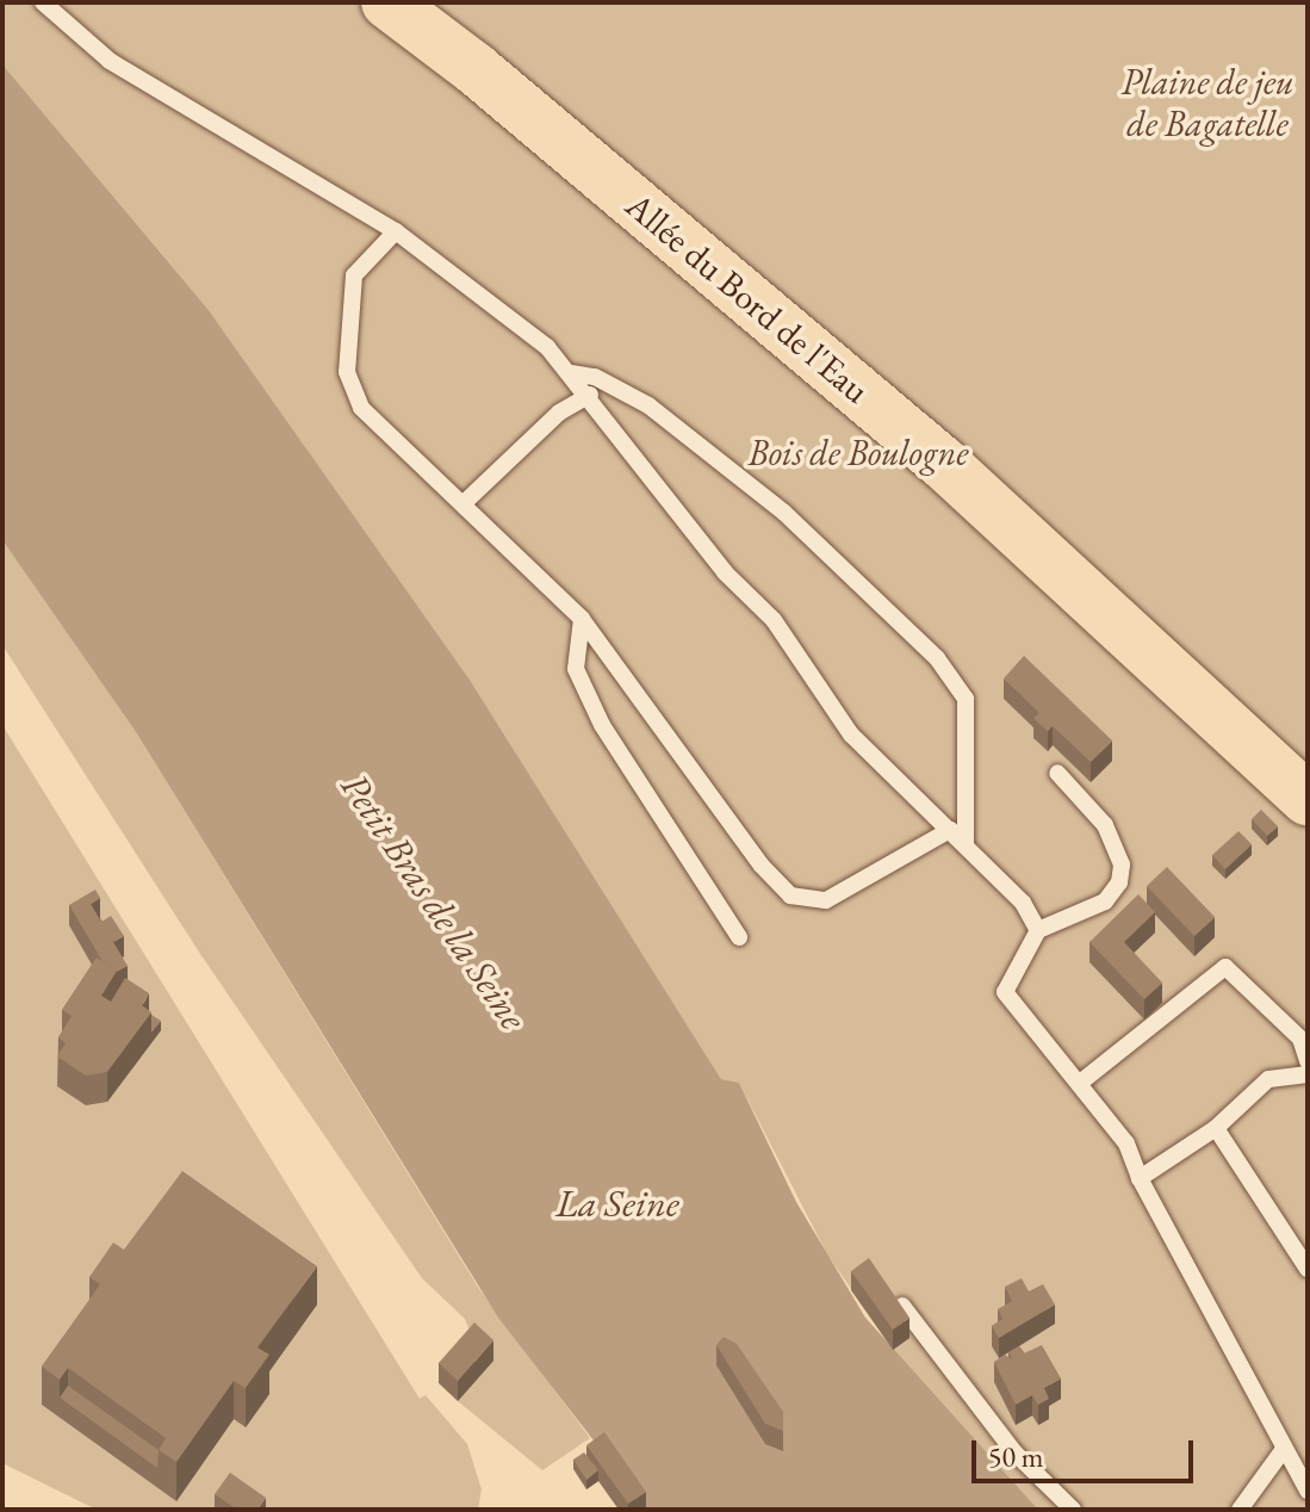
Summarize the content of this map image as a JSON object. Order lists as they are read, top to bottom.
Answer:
{
  "streets": {
    "main road": ["Allée du Bord de l'Eau"]
  },
  "water": ["Petit Bras de la Seine", "La Seine"],
  "parks": ["Plaine de jeu de Bagatelle", "Bois de Boulogne"],
  "scale_bar": "50 m"
}
